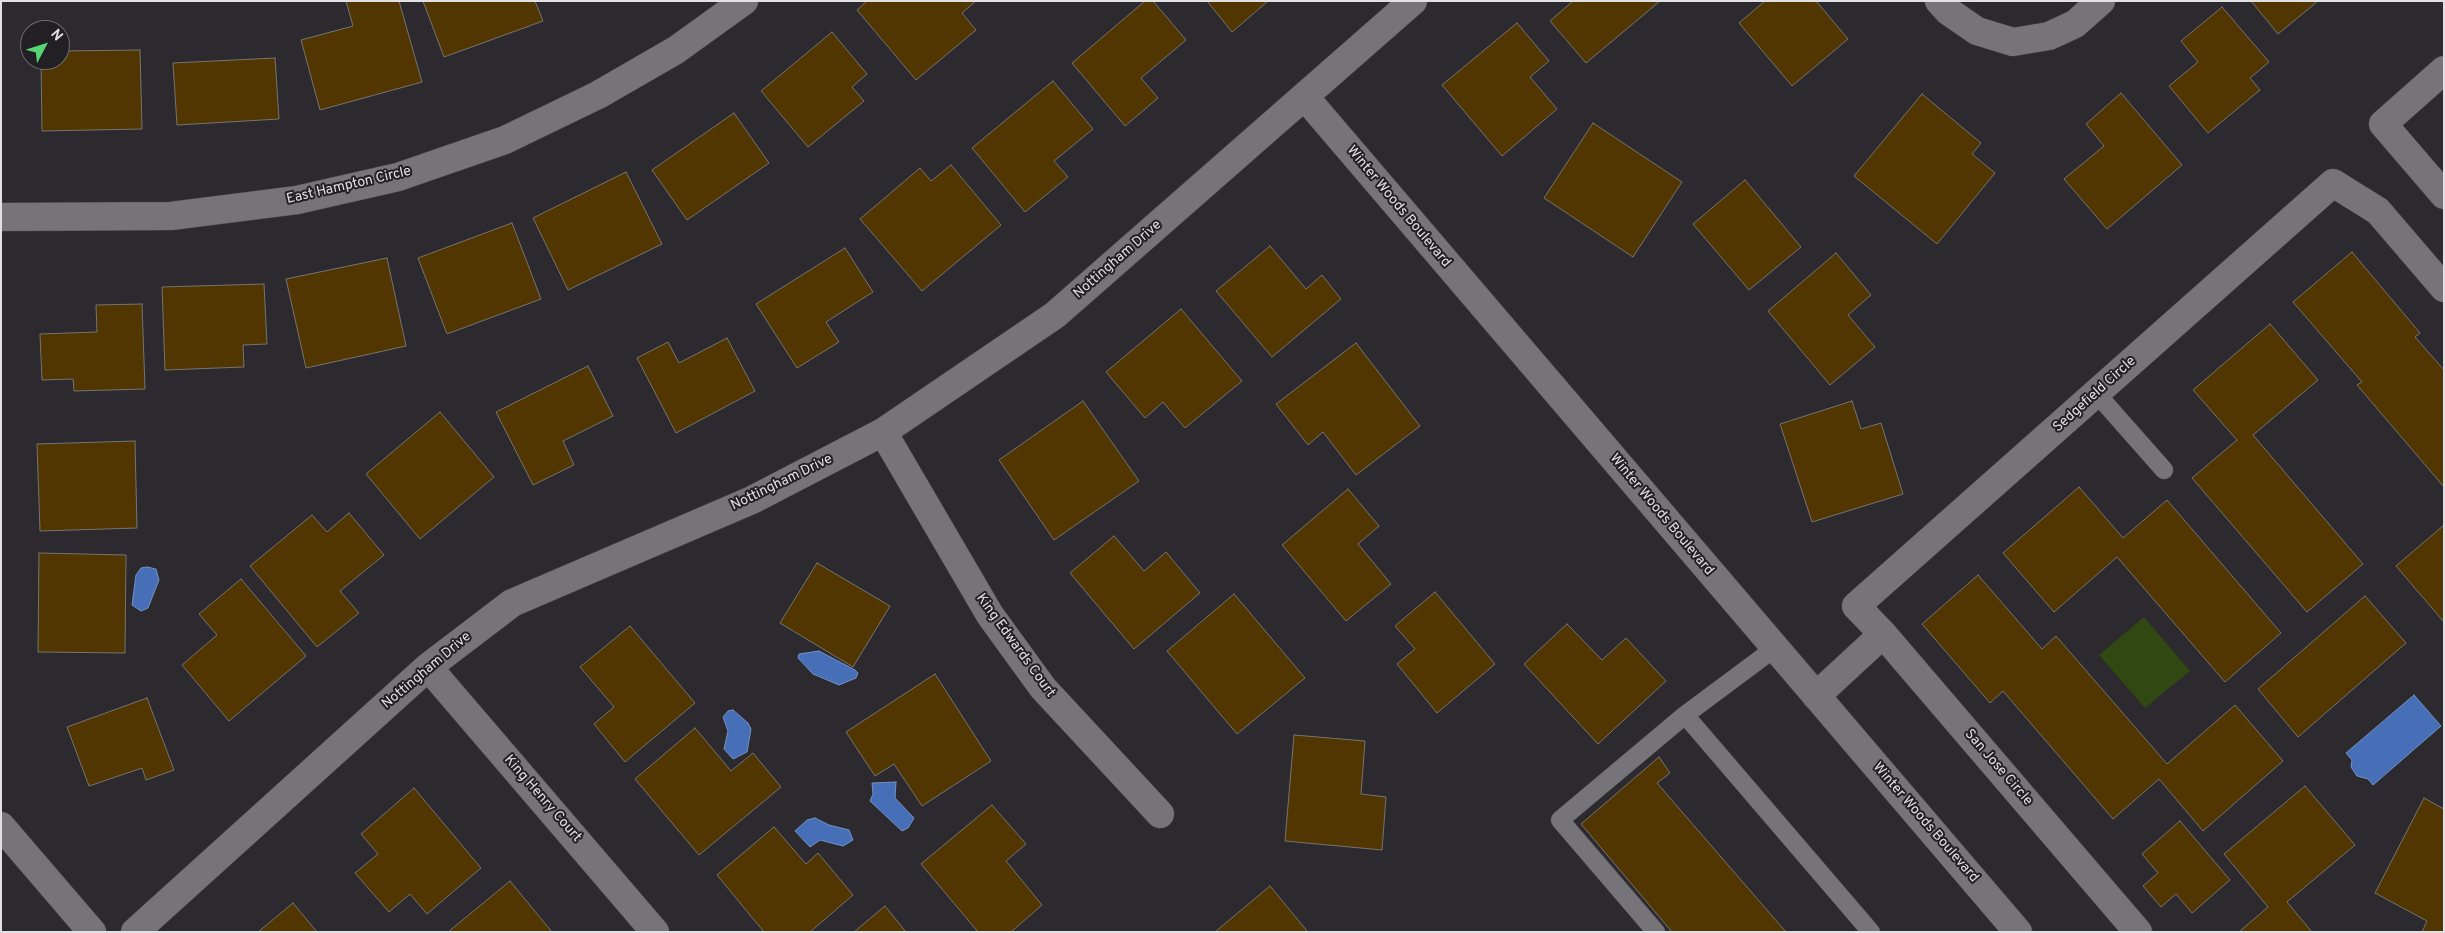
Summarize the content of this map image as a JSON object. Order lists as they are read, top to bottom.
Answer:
{
  "streets": {
    "street": [
      "East Hampton Circle",
      "Winter Woods Boulevard",
      "Nottingham Drive",
      "Sedgefield Circle",
      "King Edwards Court",
      "San Jose Circle",
      "King Henry Court"
    ]
  },
  "crossings": [
    ["Winter Woods Boulevard", "Nottingham Drive"],
    ["Nottingham Drive", "King Edwards Court"],
    ["Nottingham Drive", "King Henry Court"],
    ["Sedgefield Circle", "San Jose Circle"]
  ],
  "north": "top right"
}
